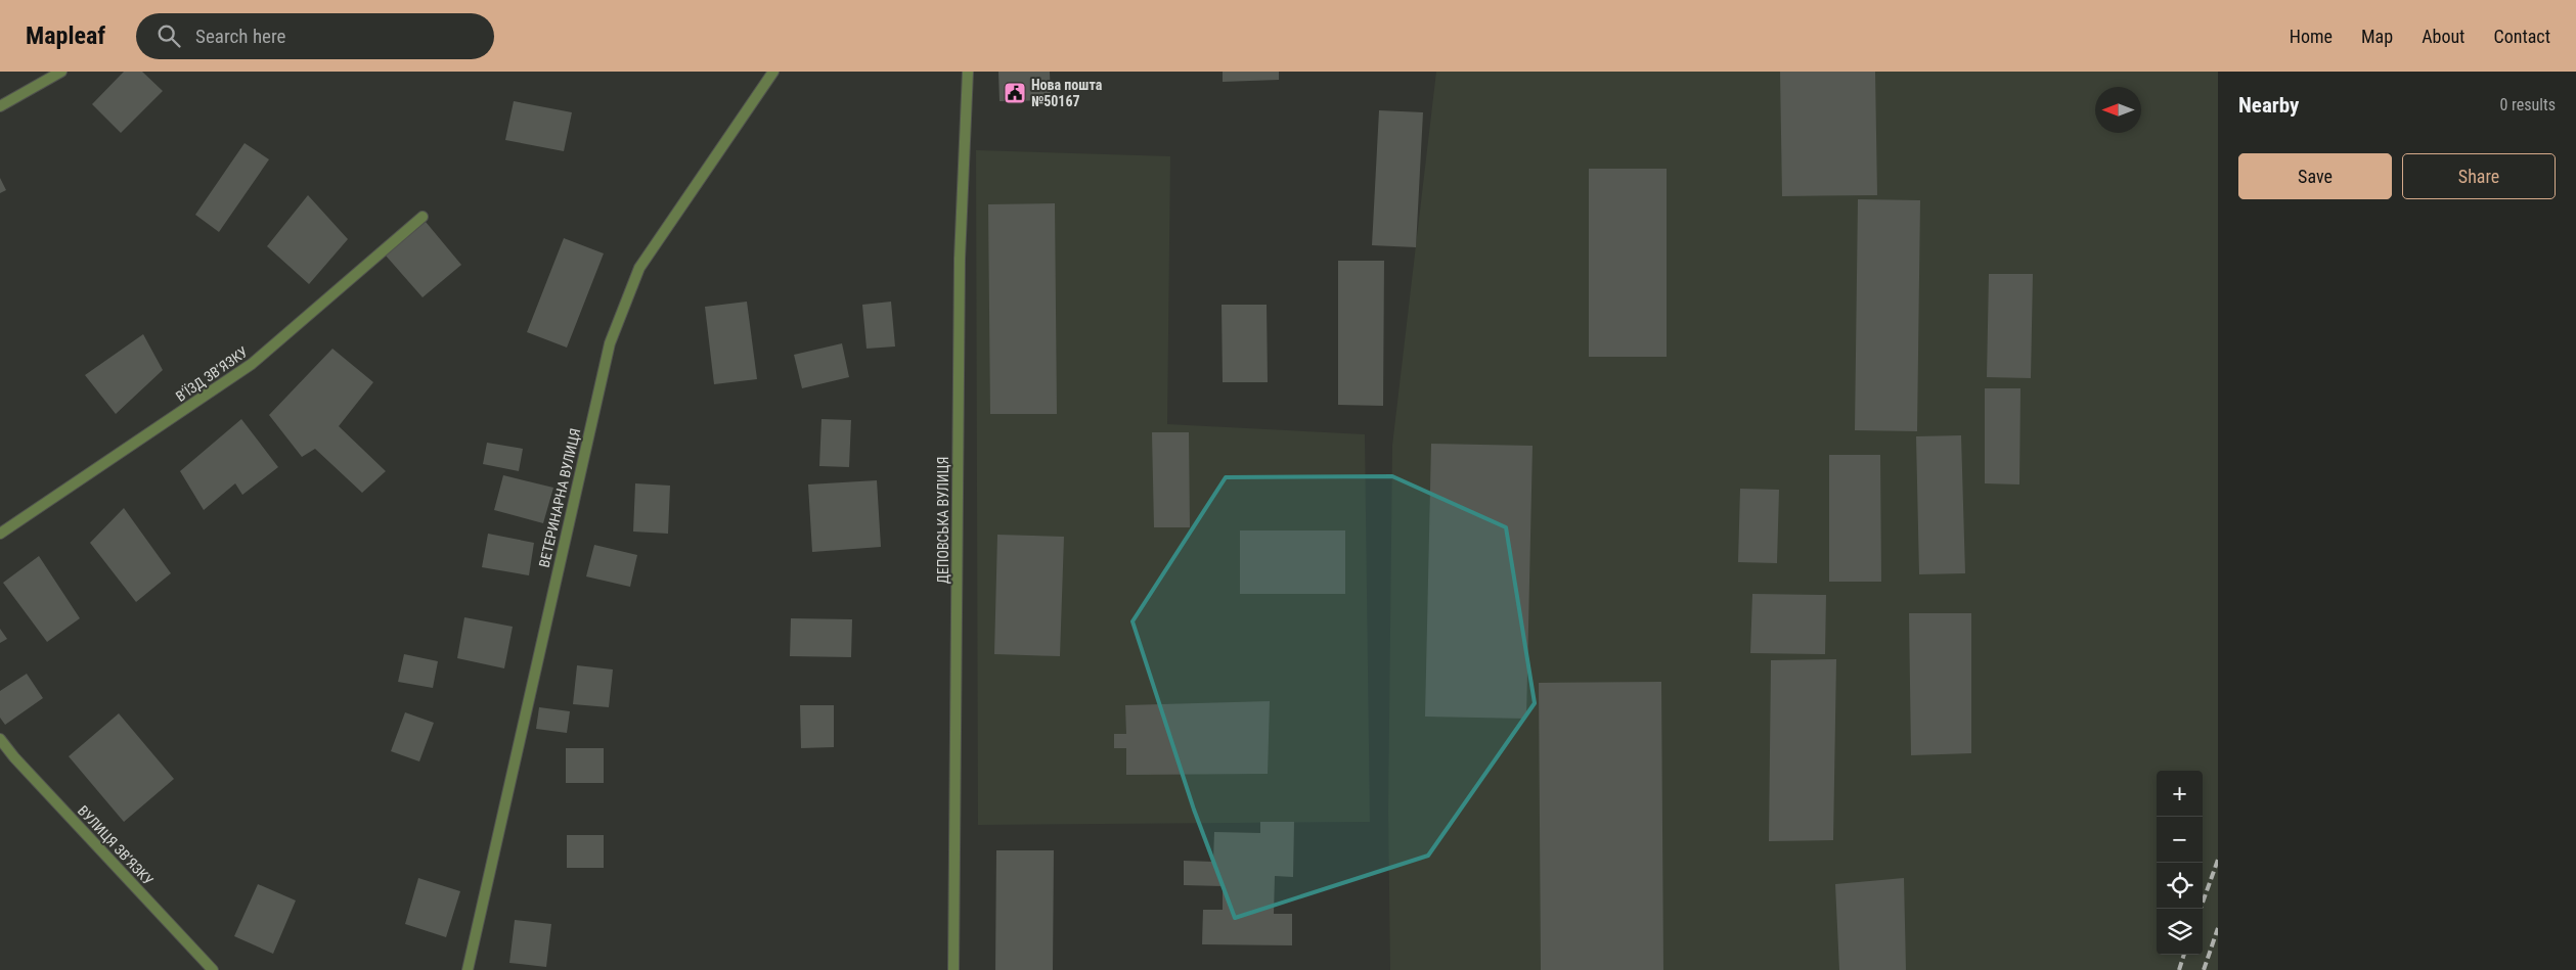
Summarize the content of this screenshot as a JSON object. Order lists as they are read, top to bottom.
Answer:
{
  "streets": {
    "street": [
      "В’ЇЗД ЗВ’ЯЗКУ",
      "ВЕТЕРИНАРНА ВУЛИЦЯ",
      "ДЕПОВСЬКА ВУЛИЦЯ",
      "ВУЛИЦЯ ЗВ’ЯЗКУ"
    ]
  },
  "places": {
    "public building": ["Нова пошта №50167"]
  },
  "north": "left",
  "page": {
    "header": "Mapleaf",
    "search": "Search here",
    "nav": [
      "Home",
      "Map",
      "About",
      "Contact"
    ],
    "heading": ["Nearby", "0 results"],
    "buttons": ["Save", "Share"],
    "map_buttons": ["+", "−"]
  }
}
